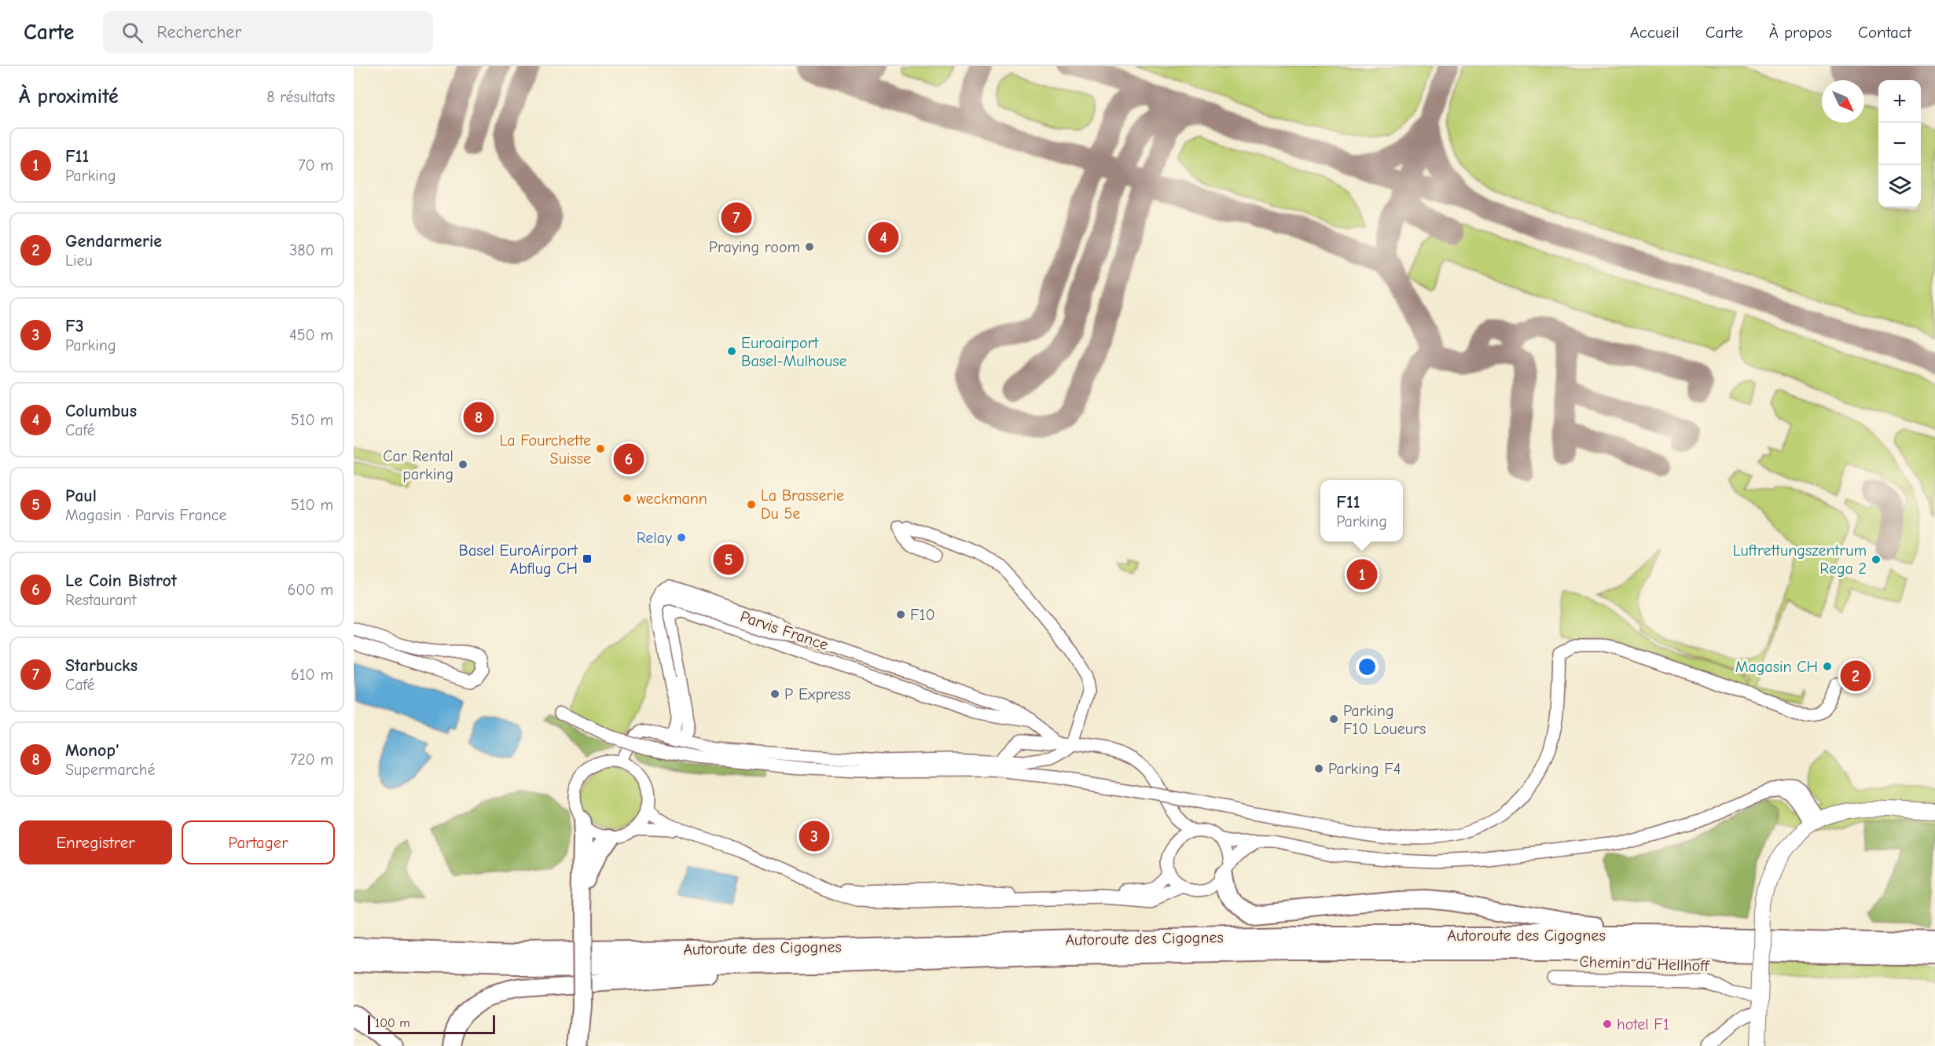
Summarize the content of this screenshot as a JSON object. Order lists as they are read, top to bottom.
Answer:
{
  "streets": {
    "highway": ["Autoroute des Cigognes"],
    "street": ["Parvis France", "Chemin du Hellhoff"]
  },
  "places": {
    "other": [
      "Praying room",
      "Euroairport Basel-Mulhouse",
      "La Fourchette Suisse",
      "Car Rental parking",
      "weckmann",
      "La Brasserie Du 5e",
      "Relay",
      "Luftrettungszentrum Rega 2",
      "F10",
      "Magasin CH",
      "P Express",
      "Parking F10 Loueurs",
      "Parking F4",
      "hotel F1"
    ],
    "transit": ["Basel EuroAirport Abflug CH"]
  },
  "scale_bar": "100 m",
  "north": "bottom right",
  "page": {
    "header": "Carte",
    "search": "Rechercher",
    "nav": [
      "Accueil",
      "Carte",
      "À propos",
      "Contact"
    ],
    "heading": ["À proximité", "8 résultats"],
    "map_buttons": ["+", "−"],
    "list": [
      {
        "mark": "1",
        "name": "F11",
        "note": "Parking",
        "value": "70 m"
      },
      {
        "mark": "2",
        "name": "Gendarmerie",
        "note": "Lieu",
        "value": "380 m"
      },
      {
        "mark": "3",
        "name": "F3",
        "note": "Parking",
        "value": "450 m"
      },
      {
        "mark": "4",
        "name": "Columbus",
        "note": "Café",
        "value": "510 m"
      },
      {
        "mark": "5",
        "name": "Paul",
        "note": "Magasin · Parvis France",
        "value": "510 m"
      },
      {
        "mark": "6",
        "name": "Le Coin Bistrot",
        "note": "Restaurant",
        "value": "600 m"
      },
      {
        "mark": "7",
        "name": "Starbucks",
        "note": "Café",
        "value": "610 m"
      },
      {
        "mark": "8",
        "name": "Monop'",
        "note": "Supermarché",
        "value": "720 m"
      }
    ],
    "pins": [
      "7",
      "4",
      "8",
      "6",
      "5",
      "1",
      "2",
      "3"
    ],
    "popup": ["F11", "Parking"],
    "buttons": ["Enregistrer", "Partager"],
    "scale": "100 m"
  }
}
